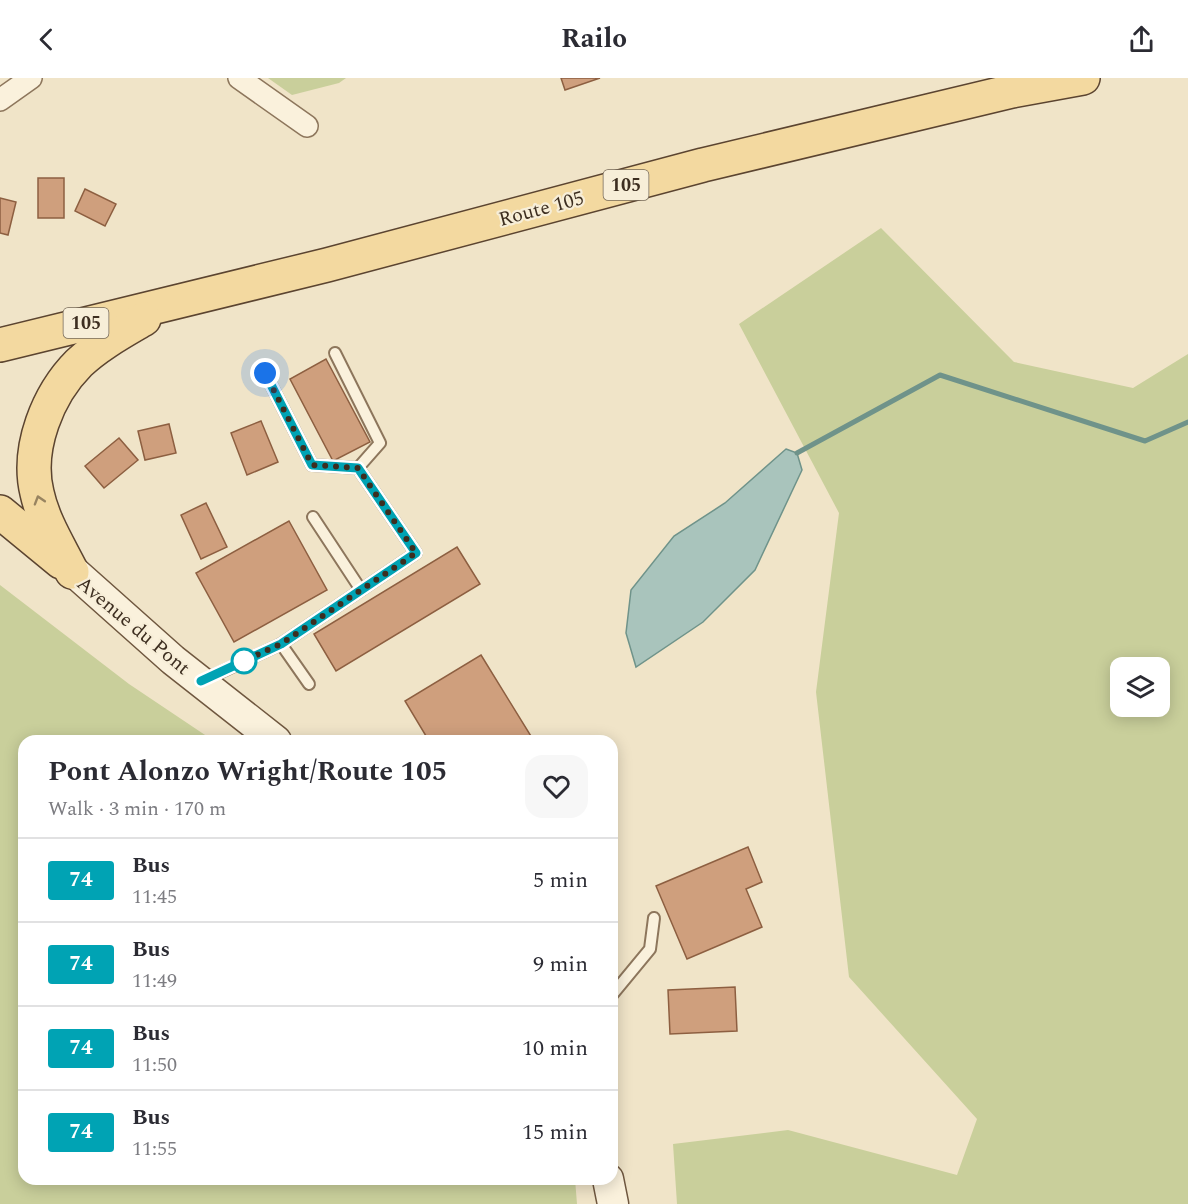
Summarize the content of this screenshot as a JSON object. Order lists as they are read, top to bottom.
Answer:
{
  "streets": {
    "main road": ["105", "Route 105", "Avenue du Pont"]
  },
  "lines": ["bus line 74"],
  "page": {
    "header": "Railo",
    "heading": ["Pont Alonzo Wright/Route 105", "Walk · 3 min · 170 m"],
    "list": [
      {
        "mark": "74",
        "name": "Bus",
        "note": "11:45",
        "value": "5 min"
      },
      {
        "mark": "74",
        "name": "Bus",
        "note": "11:49",
        "value": "9 min"
      },
      {
        "mark": "74",
        "name": "Bus",
        "note": "11:50",
        "value": "10 min"
      },
      {
        "mark": "74",
        "name": "Bus",
        "note": "11:55",
        "value": "15 min"
      }
    ]
  }
}
